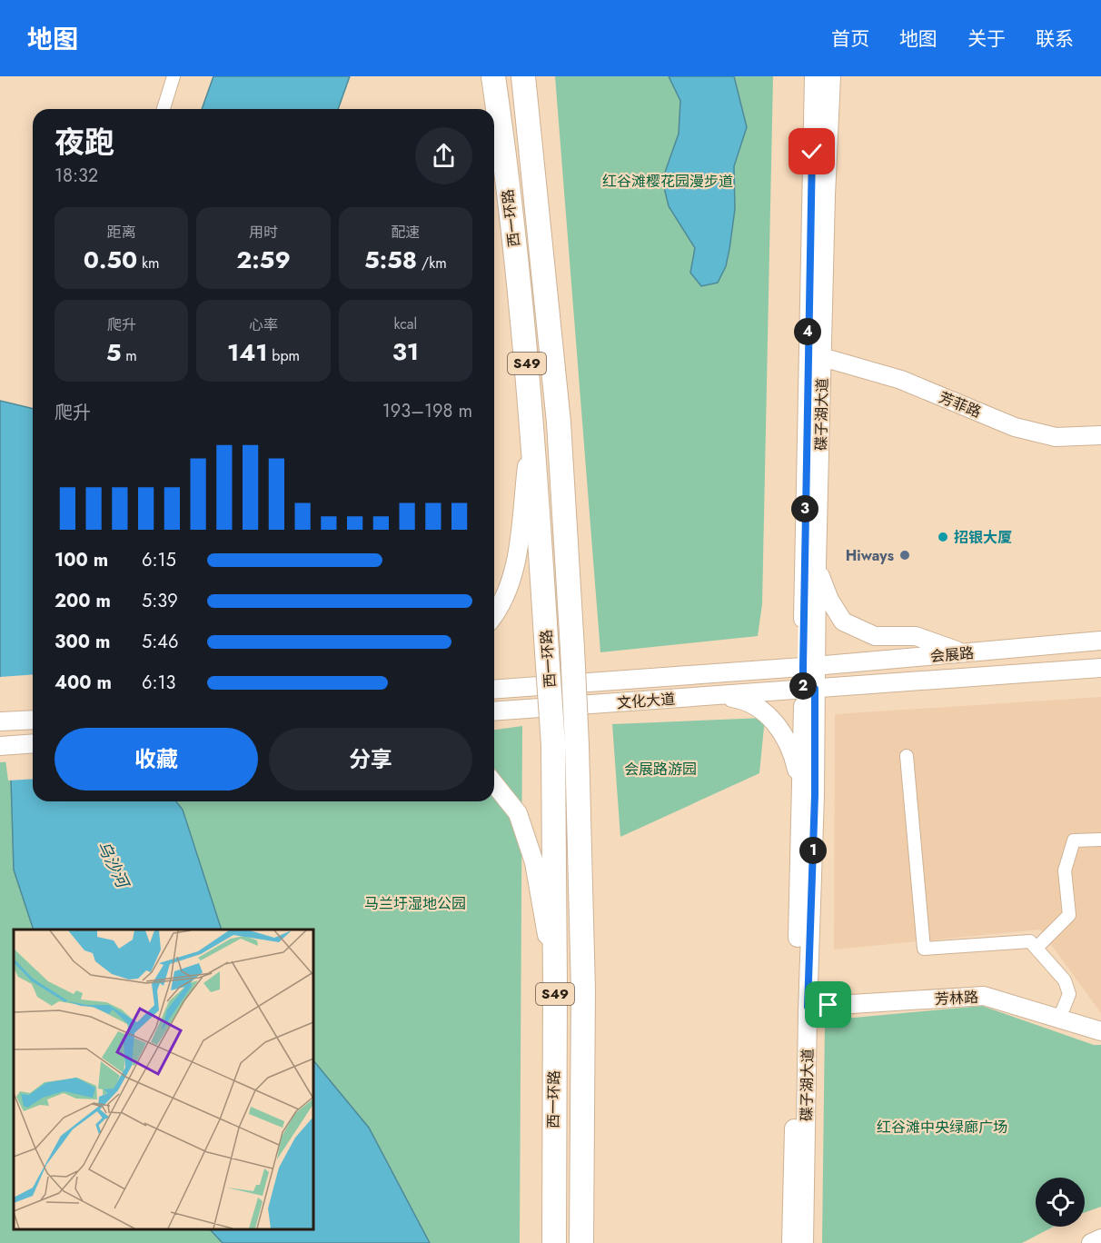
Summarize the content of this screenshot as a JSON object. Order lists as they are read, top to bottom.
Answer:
{
  "streets": {
    "highway": ["西一环路", "S49"],
    "main road": [
      "芳菲路",
      "碟子湖大道",
      "会展路",
      "文化大道",
      "芳林路"
    ]
  },
  "crossings": [
    ["芳菲路", "碟子湖大道"],
    ["碟子湖大道", "会展路"],
    ["碟子湖大道", "文化大道"],
    ["碟子湖大道", "芳林路"],
    ["会展路", "文化大道"]
  ],
  "water": ["乌沙河"],
  "parks": [
    "红谷滩樱花园漫步道",
    "会展路游园",
    "马兰圩湿地公园",
    "红谷滩中央绿廊广场"
  ],
  "places": ["招银大厦", "Hiways"],
  "page": {
    "header": "地图",
    "nav": [
      "首页",
      "地图",
      "关于",
      "联系"
    ],
    "heading": ["夜跑", "18:32"],
    "stats": [
      ["距离", "0.50 km"],
      ["用时", "2:59"],
      ["配速", "5:58 /km"],
      ["爬升", "5 m"],
      ["心率", "141 bpm"],
      ["kcal", "31"]
    ],
    "pins": [
      "4",
      "3",
      "2",
      "1"
    ],
    "chart": ["爬升", "193–198 m"],
    "list": [
      {
        "name": "100 m",
        "note": "6:15"
      },
      {
        "name": "200 m",
        "note": "5:39"
      },
      {
        "name": "300 m",
        "note": "5:46"
      },
      {
        "name": "400 m",
        "note": "6:13"
      }
    ],
    "buttons": ["收藏", "分享"]
  }
}
